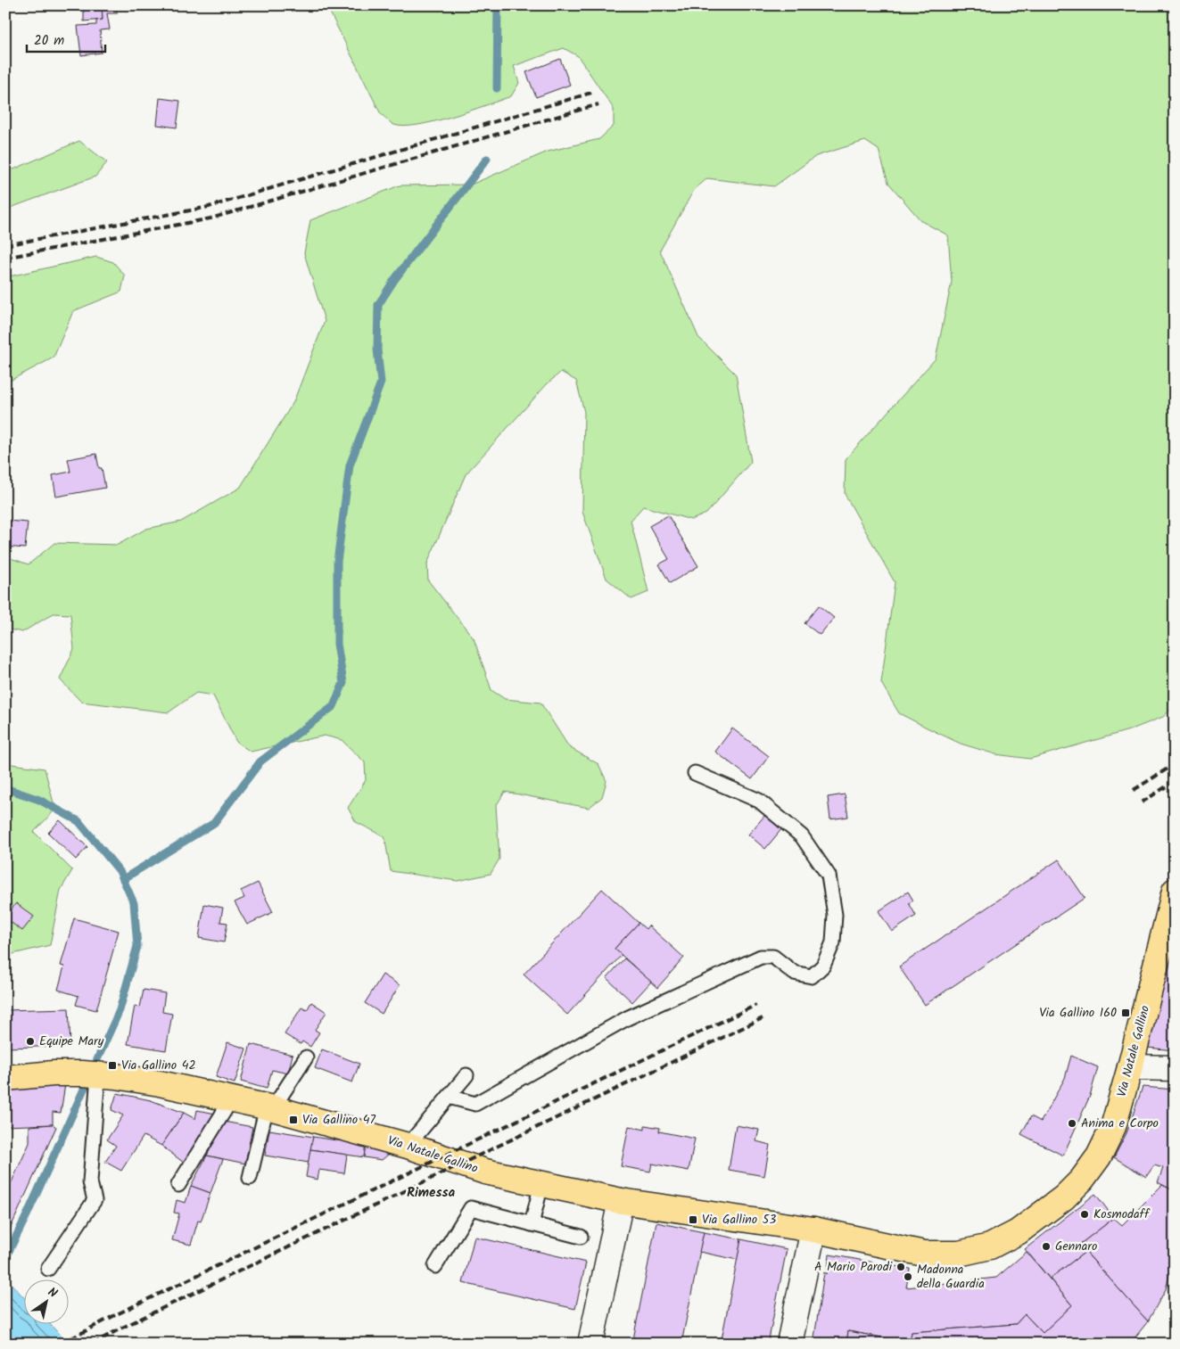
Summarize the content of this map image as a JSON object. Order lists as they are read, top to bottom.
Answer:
{
  "streets": {
    "main road": ["Via Natale Gallino"]
  },
  "districts": ["Rimessa"],
  "places": {
    "transit": [
      "Via Gallino 160",
      "Via Gallino 42",
      "Via Gallino 47",
      "Via Gallino 53"
    ],
    "other": [
      "Equipe Mary",
      "Anima e Corpo",
      "Kosmodaff",
      "Gennaro",
      "A Mario Parodi",
      "Madonna della Guardia"
    ]
  },
  "scale_bar": "20 m",
  "north": "top right"
}
